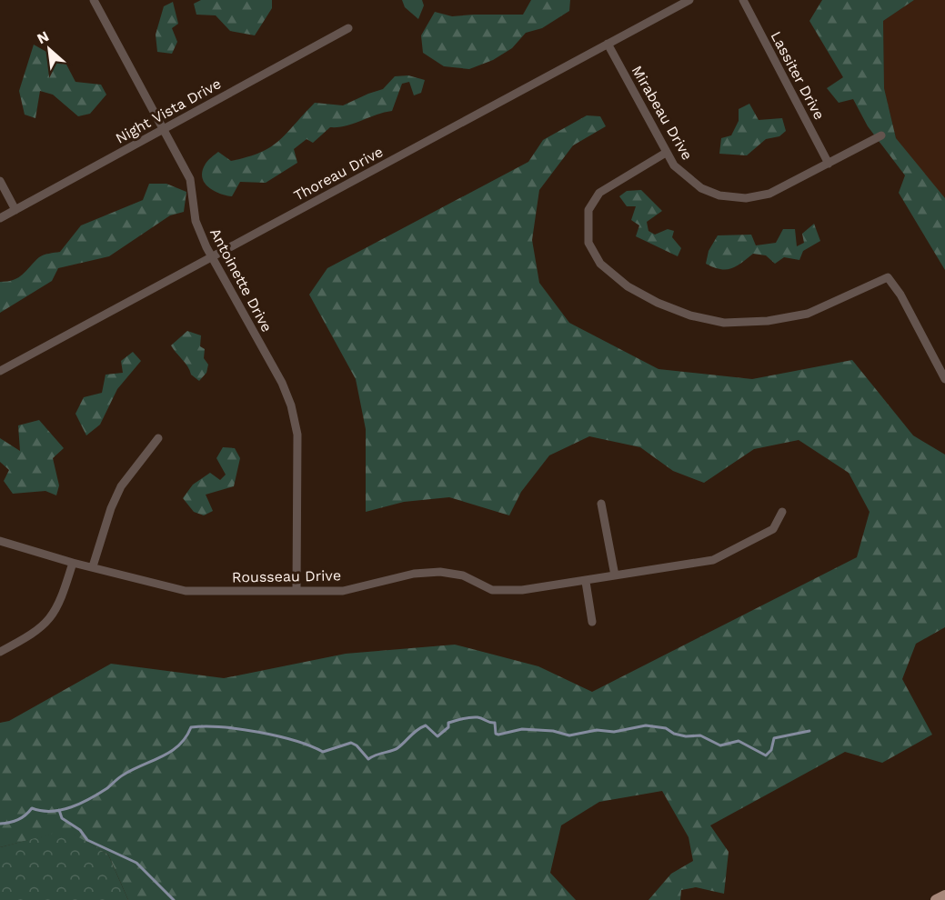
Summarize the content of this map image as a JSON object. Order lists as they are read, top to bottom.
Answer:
{
  "streets": {
    "street": [
      "Lassiter Drive",
      "Night Vista Drive",
      "Mirabeau Drive",
      "Thoreau Drive",
      "Antoinette Drive",
      "Rousseau Drive"
    ]
  },
  "crossings": [
    ["Lassiter Drive", "Mirabeau Drive"],
    ["Night Vista Drive", "Antoinette Drive"],
    ["Mirabeau Drive", "Thoreau Drive"],
    ["Thoreau Drive", "Antoinette Drive"],
    ["Antoinette Drive", "Rousseau Drive"]
  ],
  "north": "top left"
}
